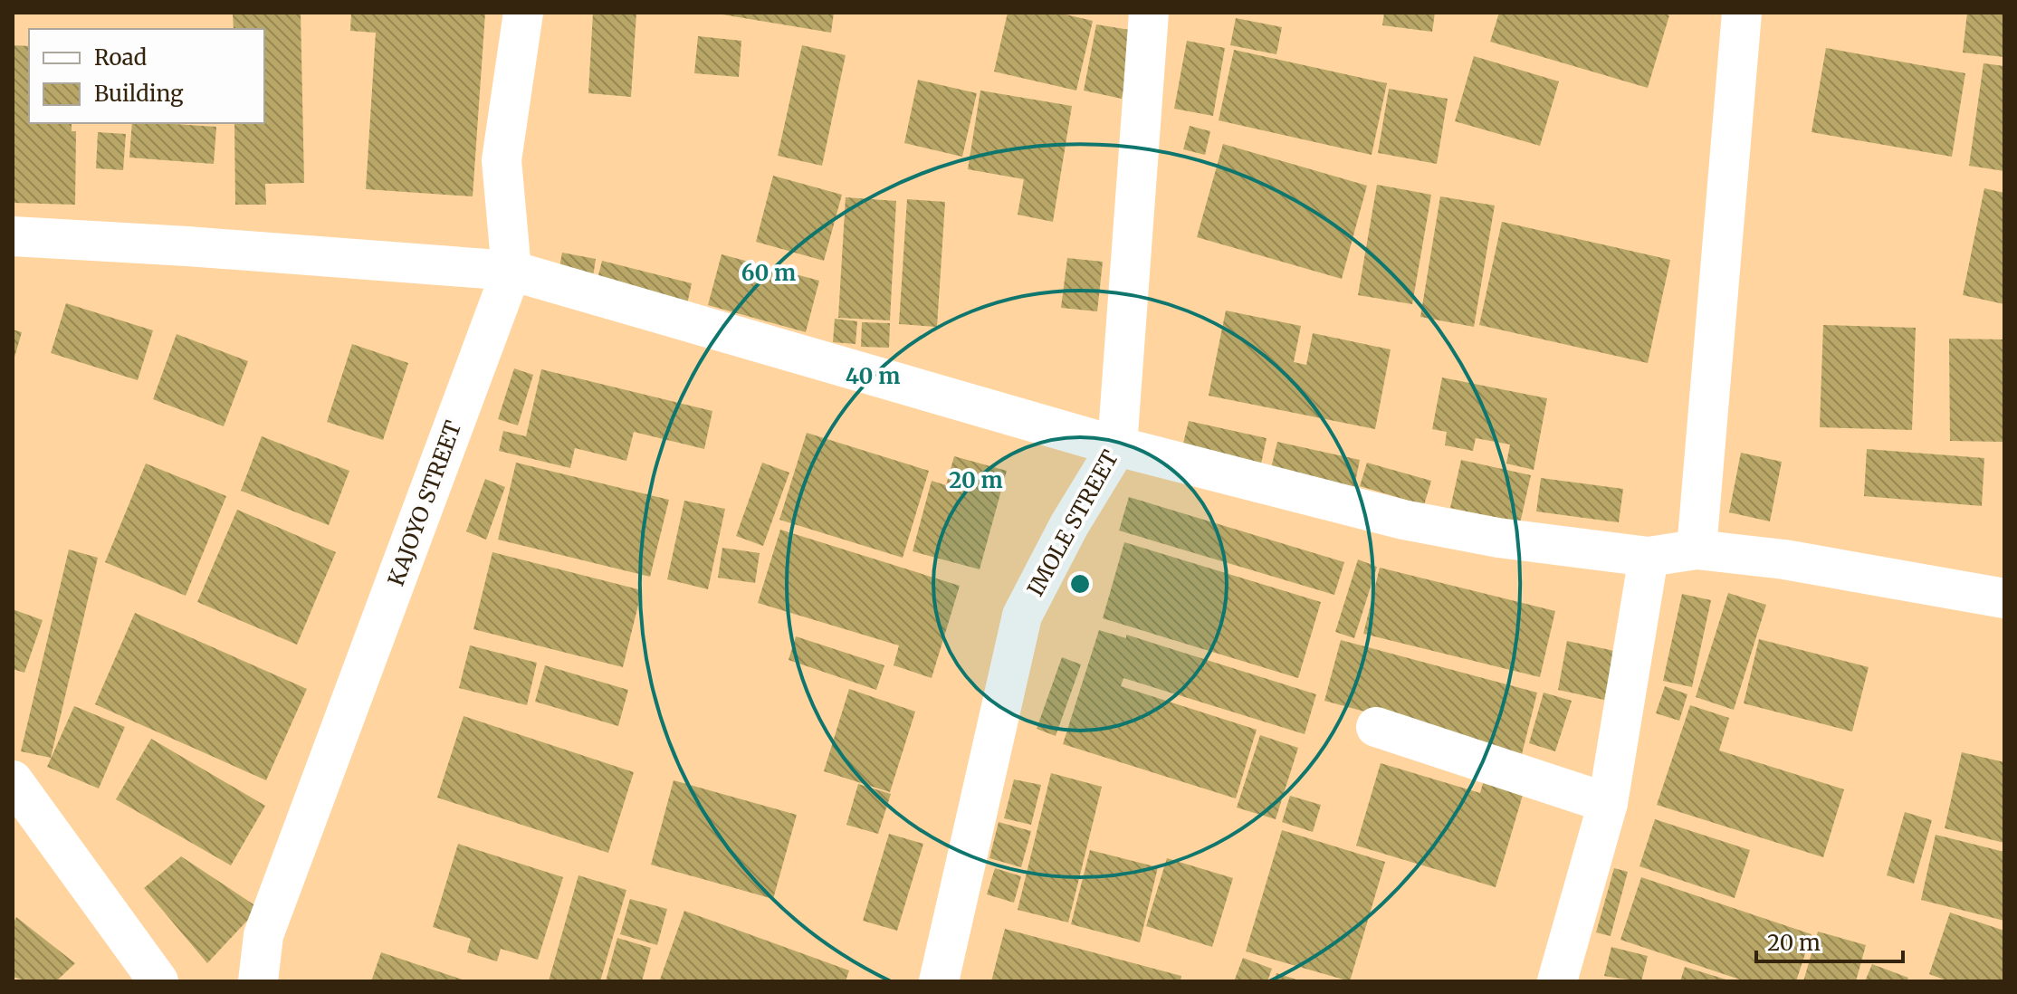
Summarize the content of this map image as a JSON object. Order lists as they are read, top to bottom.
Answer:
{
  "streets": {
    "street": ["KAJOYO STREET", "IMOLE STREET"]
  },
  "legend": ["Road", "Building"],
  "scale_bar": "20 m",
  "rings": ["60 m", "40 m", "20 m"]
}
